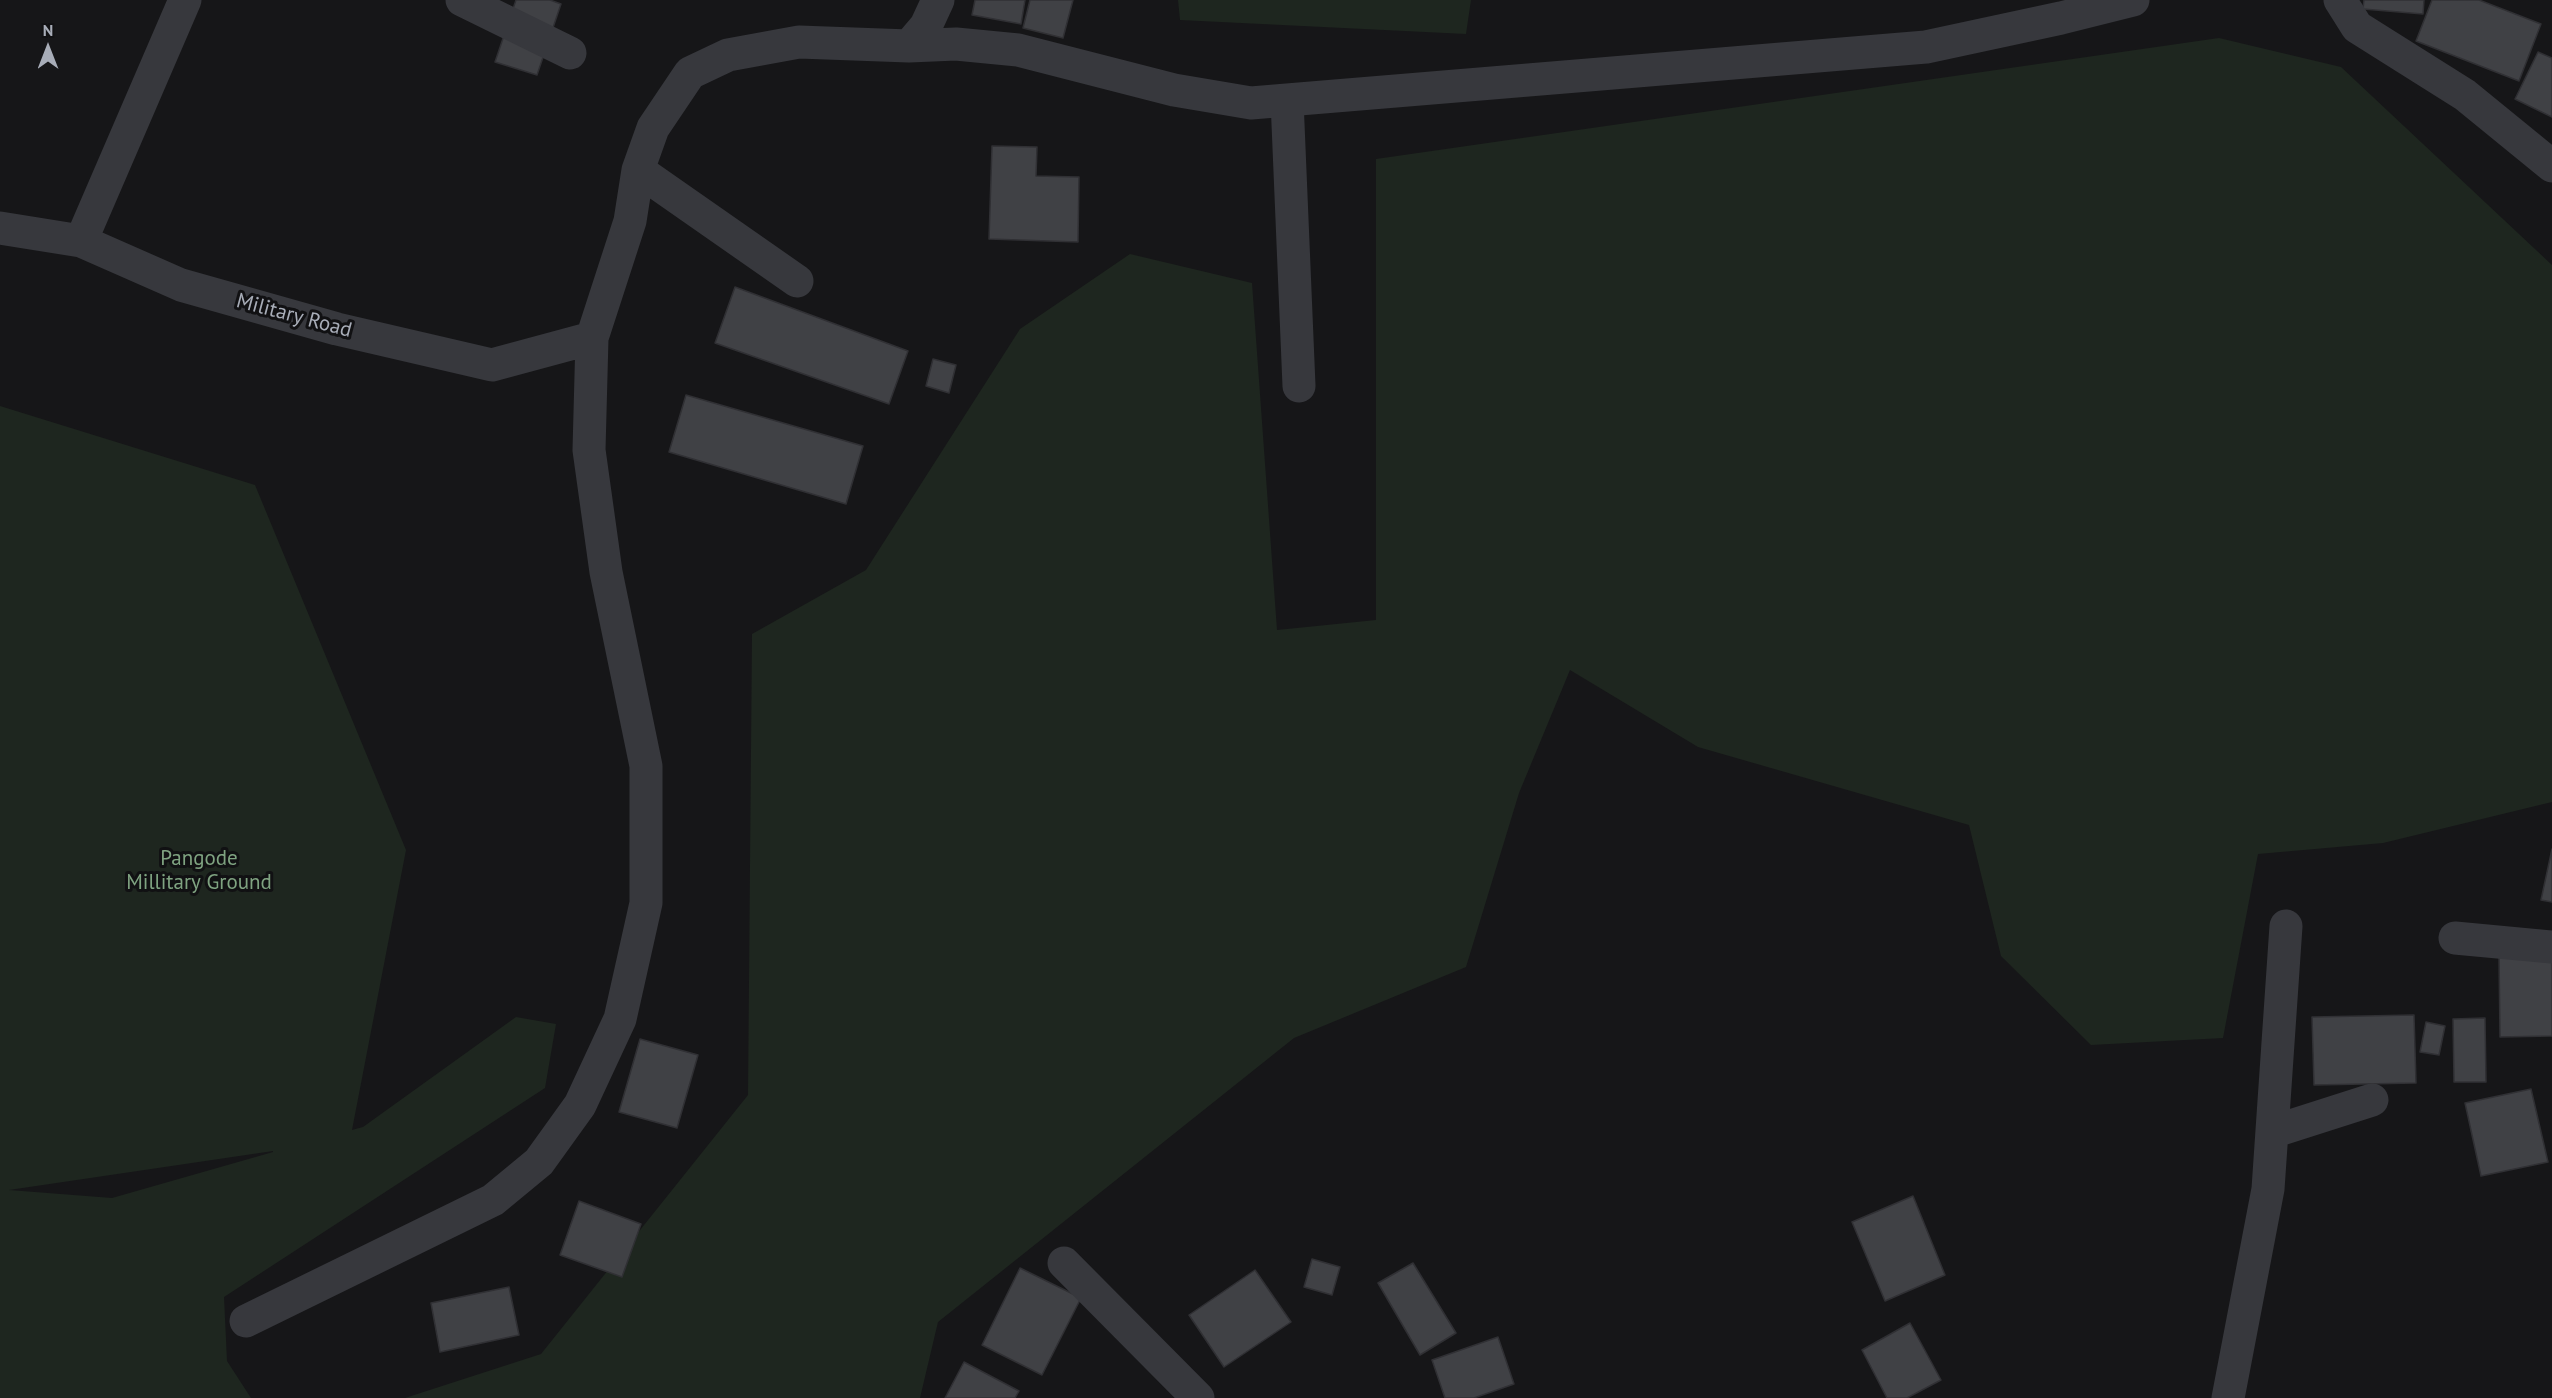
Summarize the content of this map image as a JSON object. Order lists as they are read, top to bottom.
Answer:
{
  "streets": {
    "street": ["Military Road"]
  },
  "parks": ["Pangode Millitary Ground"],
  "north": "top"
}
